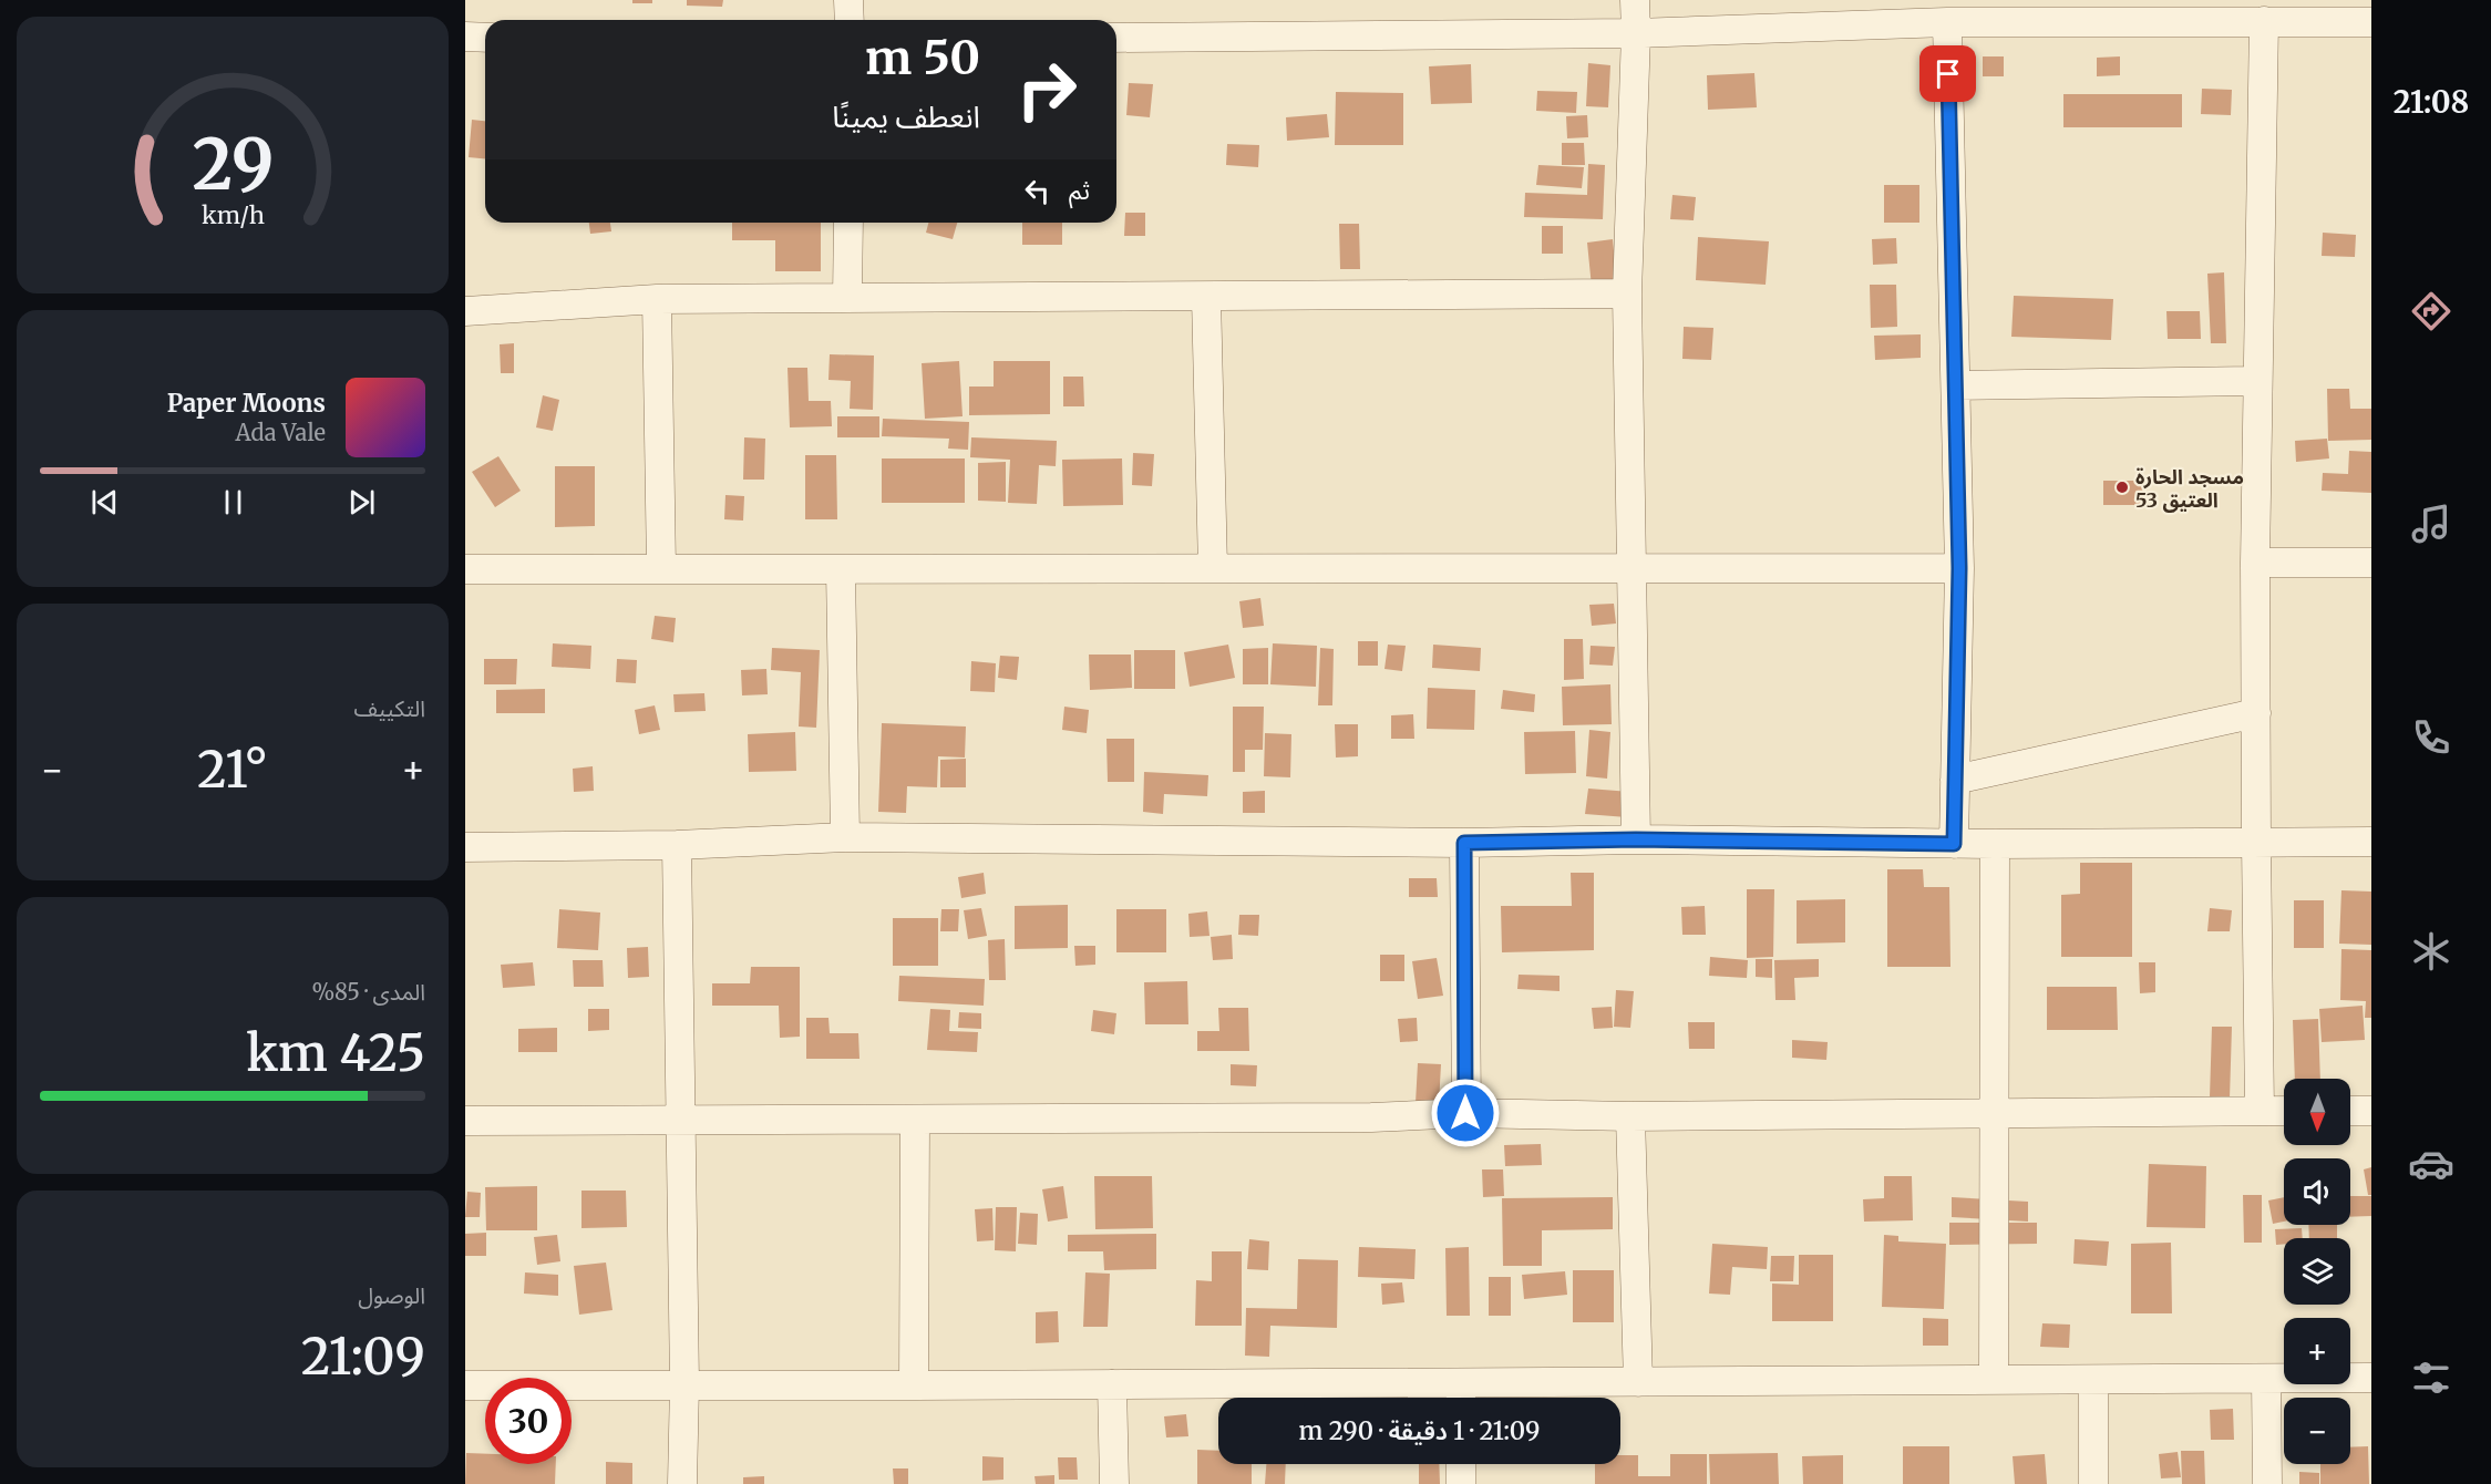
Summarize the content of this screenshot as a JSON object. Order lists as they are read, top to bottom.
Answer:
{
  "places": ["مسجد الحارة 53 العتيق"],
  "north": "bottom",
  "page": {
    "tabs": "21:08",
    "turn": ["50 m", "انعطف يمينًا"],
    "then": "ثم",
    "song": ["Paper Moons", "Ada Vale"],
    "tile": [
      "التكييف",
      ["المدى · 85%", "425 km"],
      ["الوصول", "21:09"]
    ],
    "heat": ["−", "21°", "+"],
    "map_buttons": ["+", "−"],
    "limit": "30",
    "trip": "21:09 · 1 دقيقة · 290 m",
    "gauge": ["29", "km/h"]
  }
}
